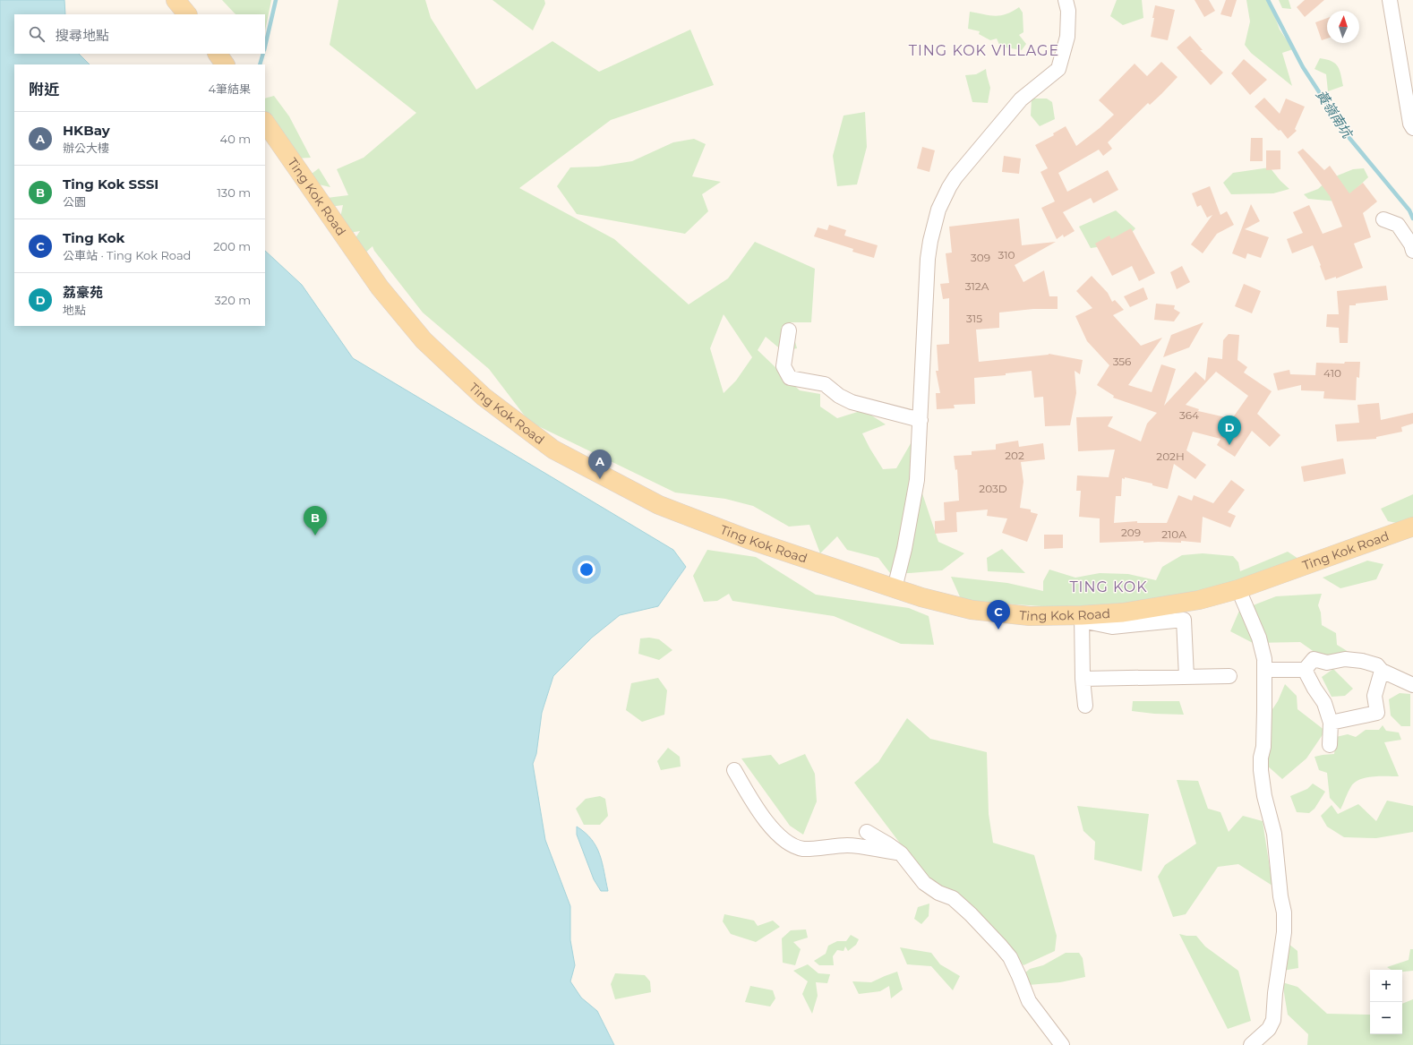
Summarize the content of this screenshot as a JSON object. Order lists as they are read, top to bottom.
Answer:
{
  "streets": {
    "main road": ["Ting Kok Road"]
  },
  "districts": ["TING KOK VILLAGE", "TING KOK"],
  "water": ["黃嶺南坑"],
  "house_numbers": [
    "310",
    "309",
    "312A",
    "315",
    "356",
    "410",
    "364",
    "202",
    "202H",
    "203D",
    "209",
    "210A"
  ],
  "north": "top",
  "page": {
    "search": "搜尋地點",
    "heading": ["附近", "4筆結果"],
    "list": [
      {
        "mark": "A",
        "name": "HKBay",
        "note": "辦公大樓",
        "value": "40 m"
      },
      {
        "mark": "B",
        "name": "Ting Kok SSSI",
        "note": "公園",
        "value": "130 m"
      },
      {
        "mark": "C",
        "name": "Ting Kok",
        "note": "公車站 · Ting Kok Road",
        "value": "200 m"
      },
      {
        "mark": "D",
        "name": "荔豪苑",
        "note": "地點",
        "value": "320 m"
      }
    ],
    "pins": [
      "D",
      "A",
      "B",
      "C"
    ],
    "map_buttons": ["+", "−"]
  }
}
